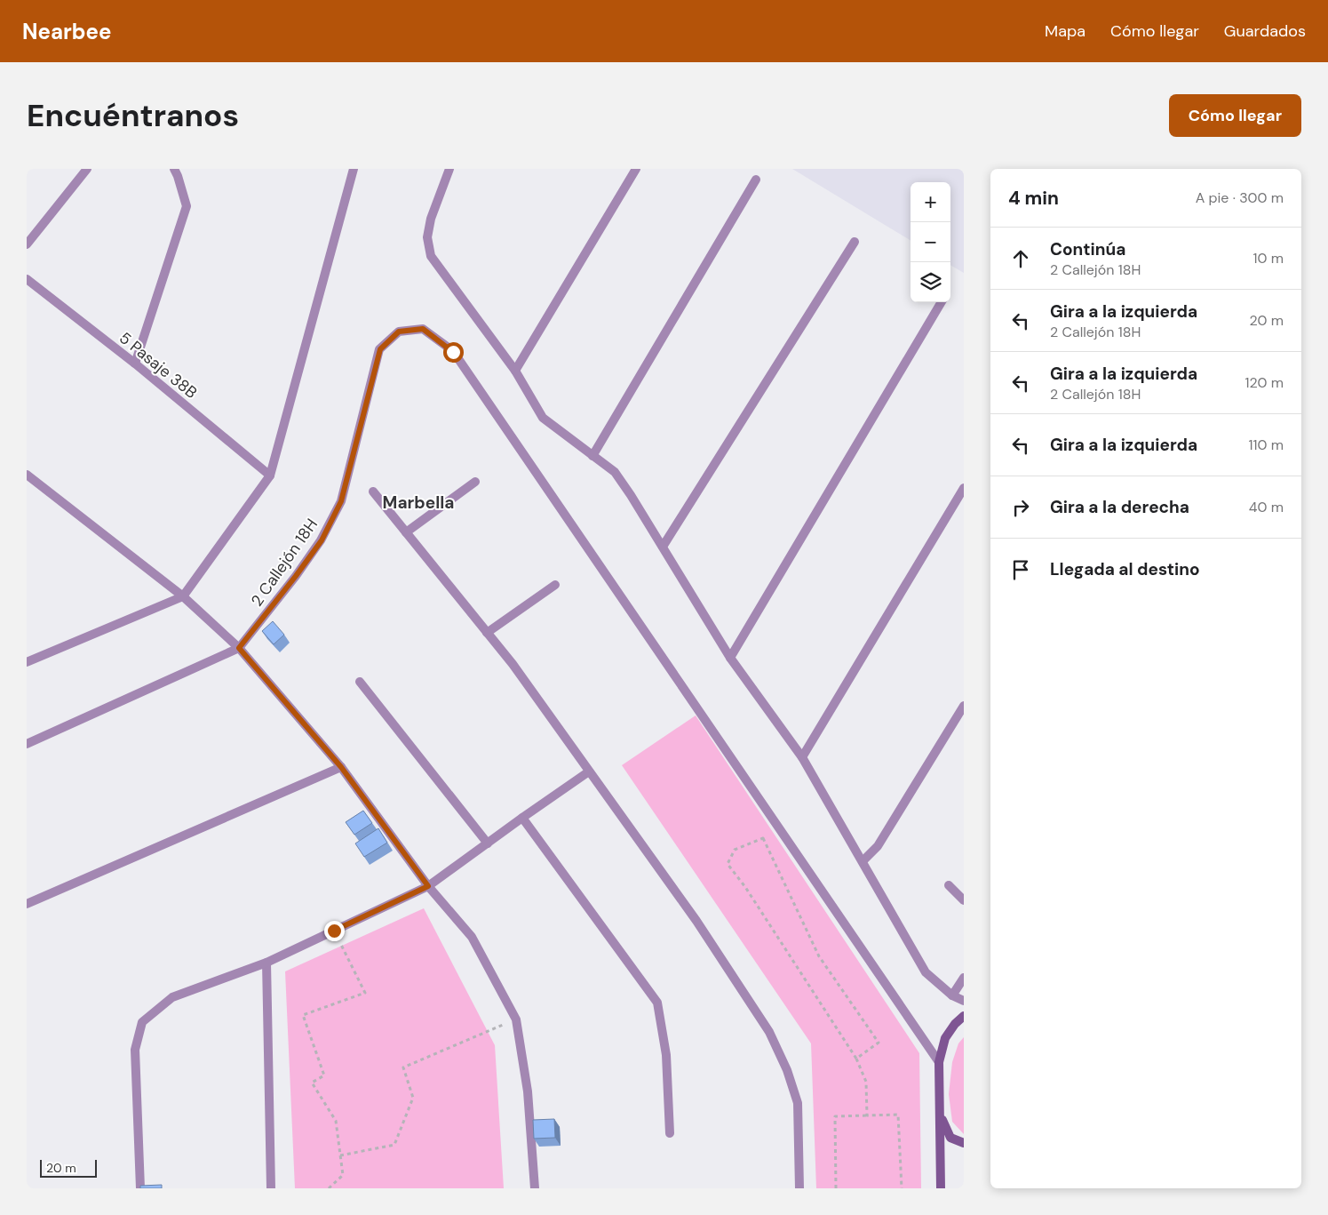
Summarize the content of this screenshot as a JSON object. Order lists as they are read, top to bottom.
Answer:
{
  "streets": {
    "street": ["5 Pasaje 38B", "2 Callejón 18H"]
  },
  "districts": ["Marbella"],
  "scale_bar": "20 m",
  "page": {
    "header": "Nearbee",
    "nav": ["Mapa", "Cómo llegar", "Guardados"],
    "buttons": "Cómo llegar",
    "title": "Encuéntranos",
    "heading": ["4 min", "A pie · 300 m"],
    "map_buttons": ["+", "−"],
    "list": [
      ["Continúa", "2 Callejón 18H", "10 m"],
      ["Gira a la izquierda", "2 Callejón 18H", "20 m"],
      ["Gira a la izquierda", "2 Callejón 18H", "120 m"],
      ["Gira a la izquierda", "110 m"],
      ["Gira a la derecha", "40 m"],
      "Llegada al destino"
    ],
    "scale": "20 m"
  }
}
